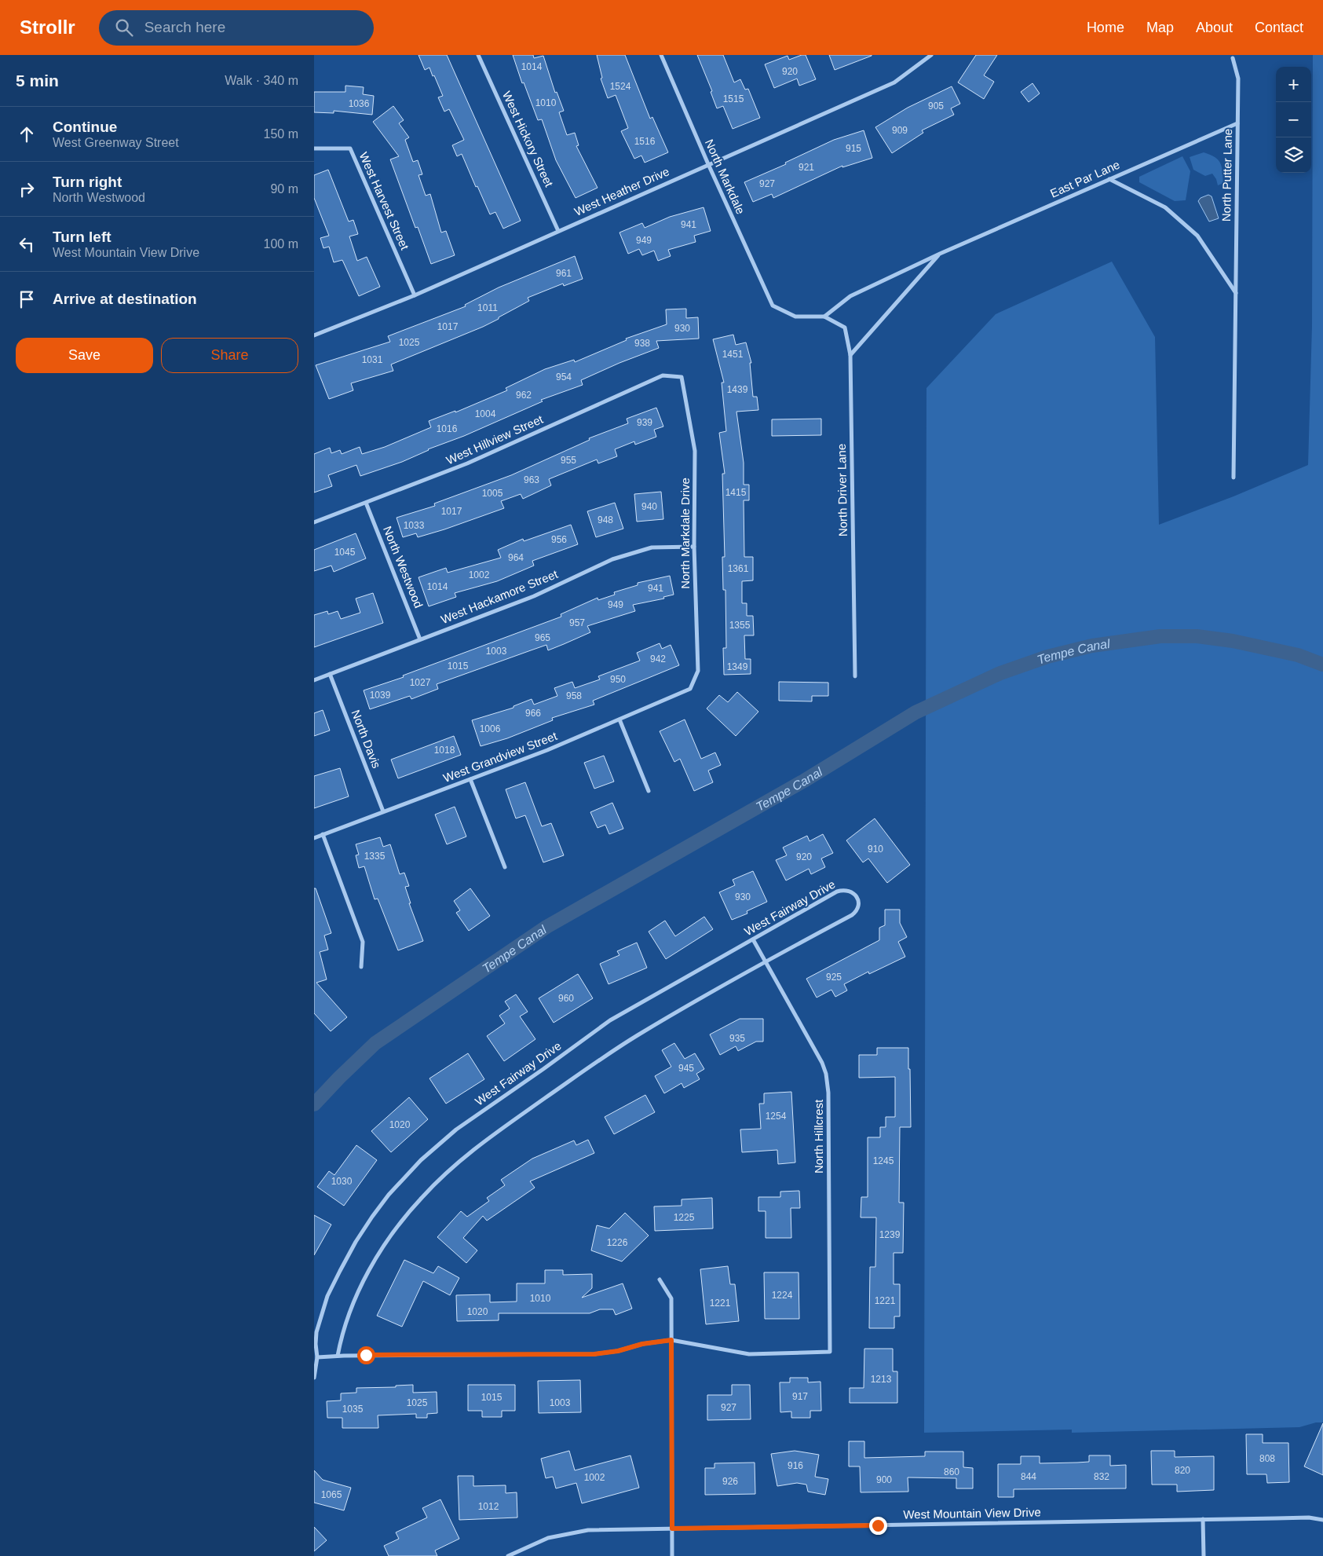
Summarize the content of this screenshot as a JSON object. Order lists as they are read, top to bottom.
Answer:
{
  "streets": {
    "street": [
      "West Hickory Street",
      "North Putter Lane",
      "North Markdale",
      "East Par Lane",
      "West Heather Drive",
      "West Harvest Street",
      "West Hillview Street",
      "North Driver Lane",
      "North Markdale Drive",
      "North Westwood",
      "West Hackamore Street",
      "North Davis",
      "West Grandview Street",
      "West Fairway Drive",
      "North Hillcrest",
      "West Mountain View Drive"
    ]
  },
  "crossings": [
    ["West Hickory Street", "West Heather Drive"],
    ["North Putter Lane", "East Par Lane"],
    ["North Markdale", "East Par Lane"],
    ["North Markdale", "West Heather Drive"],
    ["North Markdale", "North Driver Lane"],
    ["East Par Lane", "North Driver Lane"],
    ["West Heather Drive", "West Harvest Street"],
    ["West Hillview Street", "North Markdale Drive"],
    ["West Hillview Street", "North Westwood"],
    ["North Markdale Drive", "West Hackamore Street"],
    ["North Markdale Drive", "West Grandview Street"],
    ["North Westwood", "West Hackamore Street"],
    ["West Hackamore Street", "North Davis"],
    ["North Davis", "West Grandview Street"],
    ["West Fairway Drive", "North Hillcrest"]
  ],
  "water": ["Tempe Canal"],
  "house_numbers": [
    "1014",
    "920",
    "1524",
    "1515",
    "1010",
    "1036",
    "905",
    "909",
    "1516",
    "915",
    "921",
    "927",
    "941",
    "949",
    "961",
    "1011",
    "1017",
    "930",
    "1025",
    "938",
    "1451",
    "1031",
    "954",
    "1439",
    "962",
    "1004",
    "939",
    "1016",
    "955",
    "963",
    "1415",
    "1005",
    "940",
    "1017",
    "948",
    "1033",
    "956",
    "1045",
    "964",
    "1361",
    "1002",
    "1014",
    "941",
    "949",
    "957",
    "1355",
    "965",
    "1003",
    "942",
    "1015",
    "1349",
    "950",
    "1027",
    "1039",
    "958",
    "966",
    "1006",
    "1018",
    "910",
    "1335",
    "920",
    "930",
    "925",
    "960",
    "935",
    "945",
    "1254",
    "1020",
    "1245",
    "1030",
    "1225",
    "1239",
    "1226",
    "1224",
    "1010",
    "1221",
    "1221",
    "1020",
    "1213",
    "917",
    "1015",
    "1025",
    "1003",
    "927",
    "1035",
    "808",
    "916",
    "820",
    "860",
    "844",
    "832",
    "1002",
    "900",
    "926",
    "1065",
    "1012"
  ],
  "page": {
    "header": "Strollr",
    "search": "Search here",
    "nav": [
      "Home",
      "Map",
      "About",
      "Contact"
    ],
    "heading": ["5 min", "Walk · 340 m"],
    "map_buttons": ["+", "−"],
    "list": [
      ["Continue", "West Greenway Street", "150 m"],
      ["Turn right", "North Westwood", "90 m"],
      ["Turn left", "West Mountain View Drive", "100 m"],
      "Arrive at destination"
    ],
    "buttons": ["Save", "Share"]
  }
}
